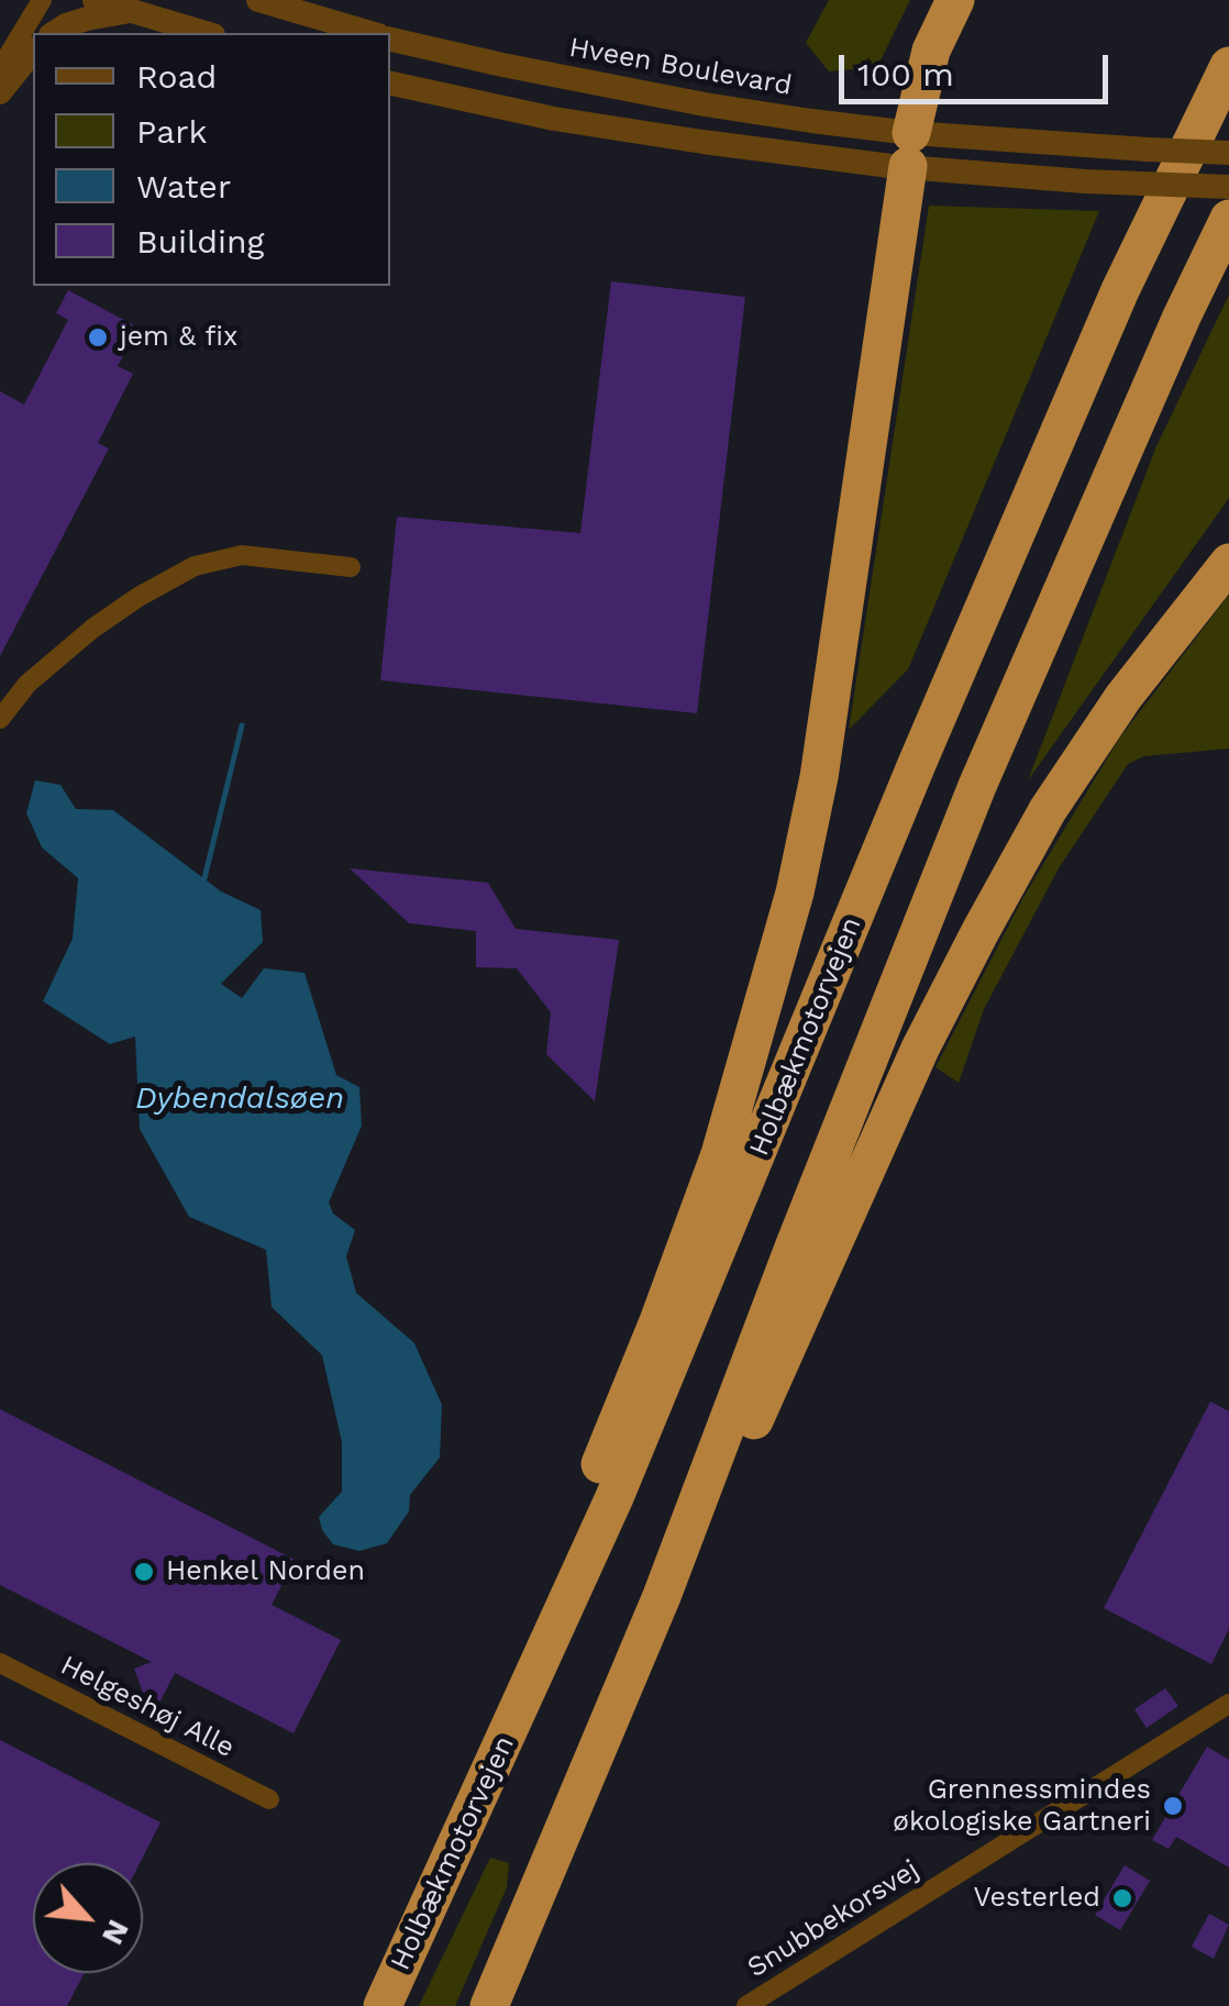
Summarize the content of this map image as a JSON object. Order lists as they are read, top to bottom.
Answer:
{
  "streets": {
    "highway": ["Holbækmotorvejen"],
    "street": ["Hveen Boulevard", "Helgeshøj Alle", "Snubbekorsvej"]
  },
  "water": ["Dybendalsøen"],
  "places": [
    "jem & fix",
    "Henkel Norden",
    "Grennessmindes økologiske Gartneri",
    "Vesterled"
  ],
  "legend": [
    "Road",
    "Park",
    "Water",
    "Building"
  ],
  "scale_bar": "100 m",
  "north": "bottom right"
}
